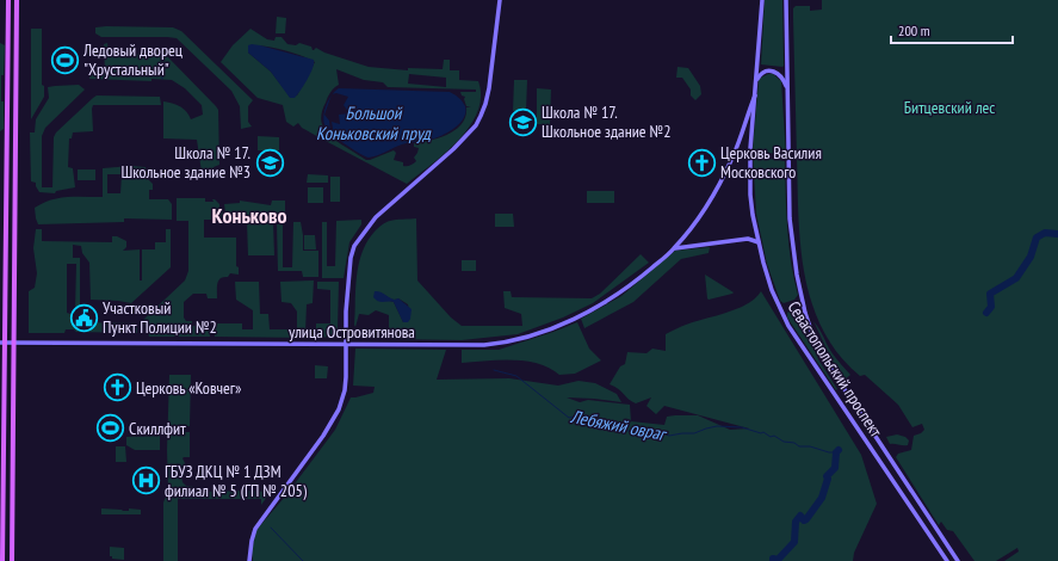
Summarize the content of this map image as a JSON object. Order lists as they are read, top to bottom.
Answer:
{
  "streets": {
    "main road": ["улица Островитянова", "Севастопольский проспект"]
  },
  "crossings": [
    ["улица Островитянова", "Севастопольский проспект"]
  ],
  "districts": ["Коньково"],
  "water": ["Большой Коньковский пруд", "Лебяжий овраг"],
  "parks": ["Битцевский лес"],
  "places": {
    "sports": ["Ледовый дворец \"Хрустальный\"", "Скиллфит"],
    "school or university": ["Школа № 17. Школьное здание №2", "Школа № 17. Школьное здание №3"],
    "church": ["Церковь Василия Московского", "Церковь «Ковчег»"],
    "public building": ["Участковый Пункт Полиции №2"],
    "hospital": ["ГБУЗ ДКЦ № 1 ДЗМ филиал № 5 (ГП № 205)"]
  },
  "scale_bar": "200 m"
}
